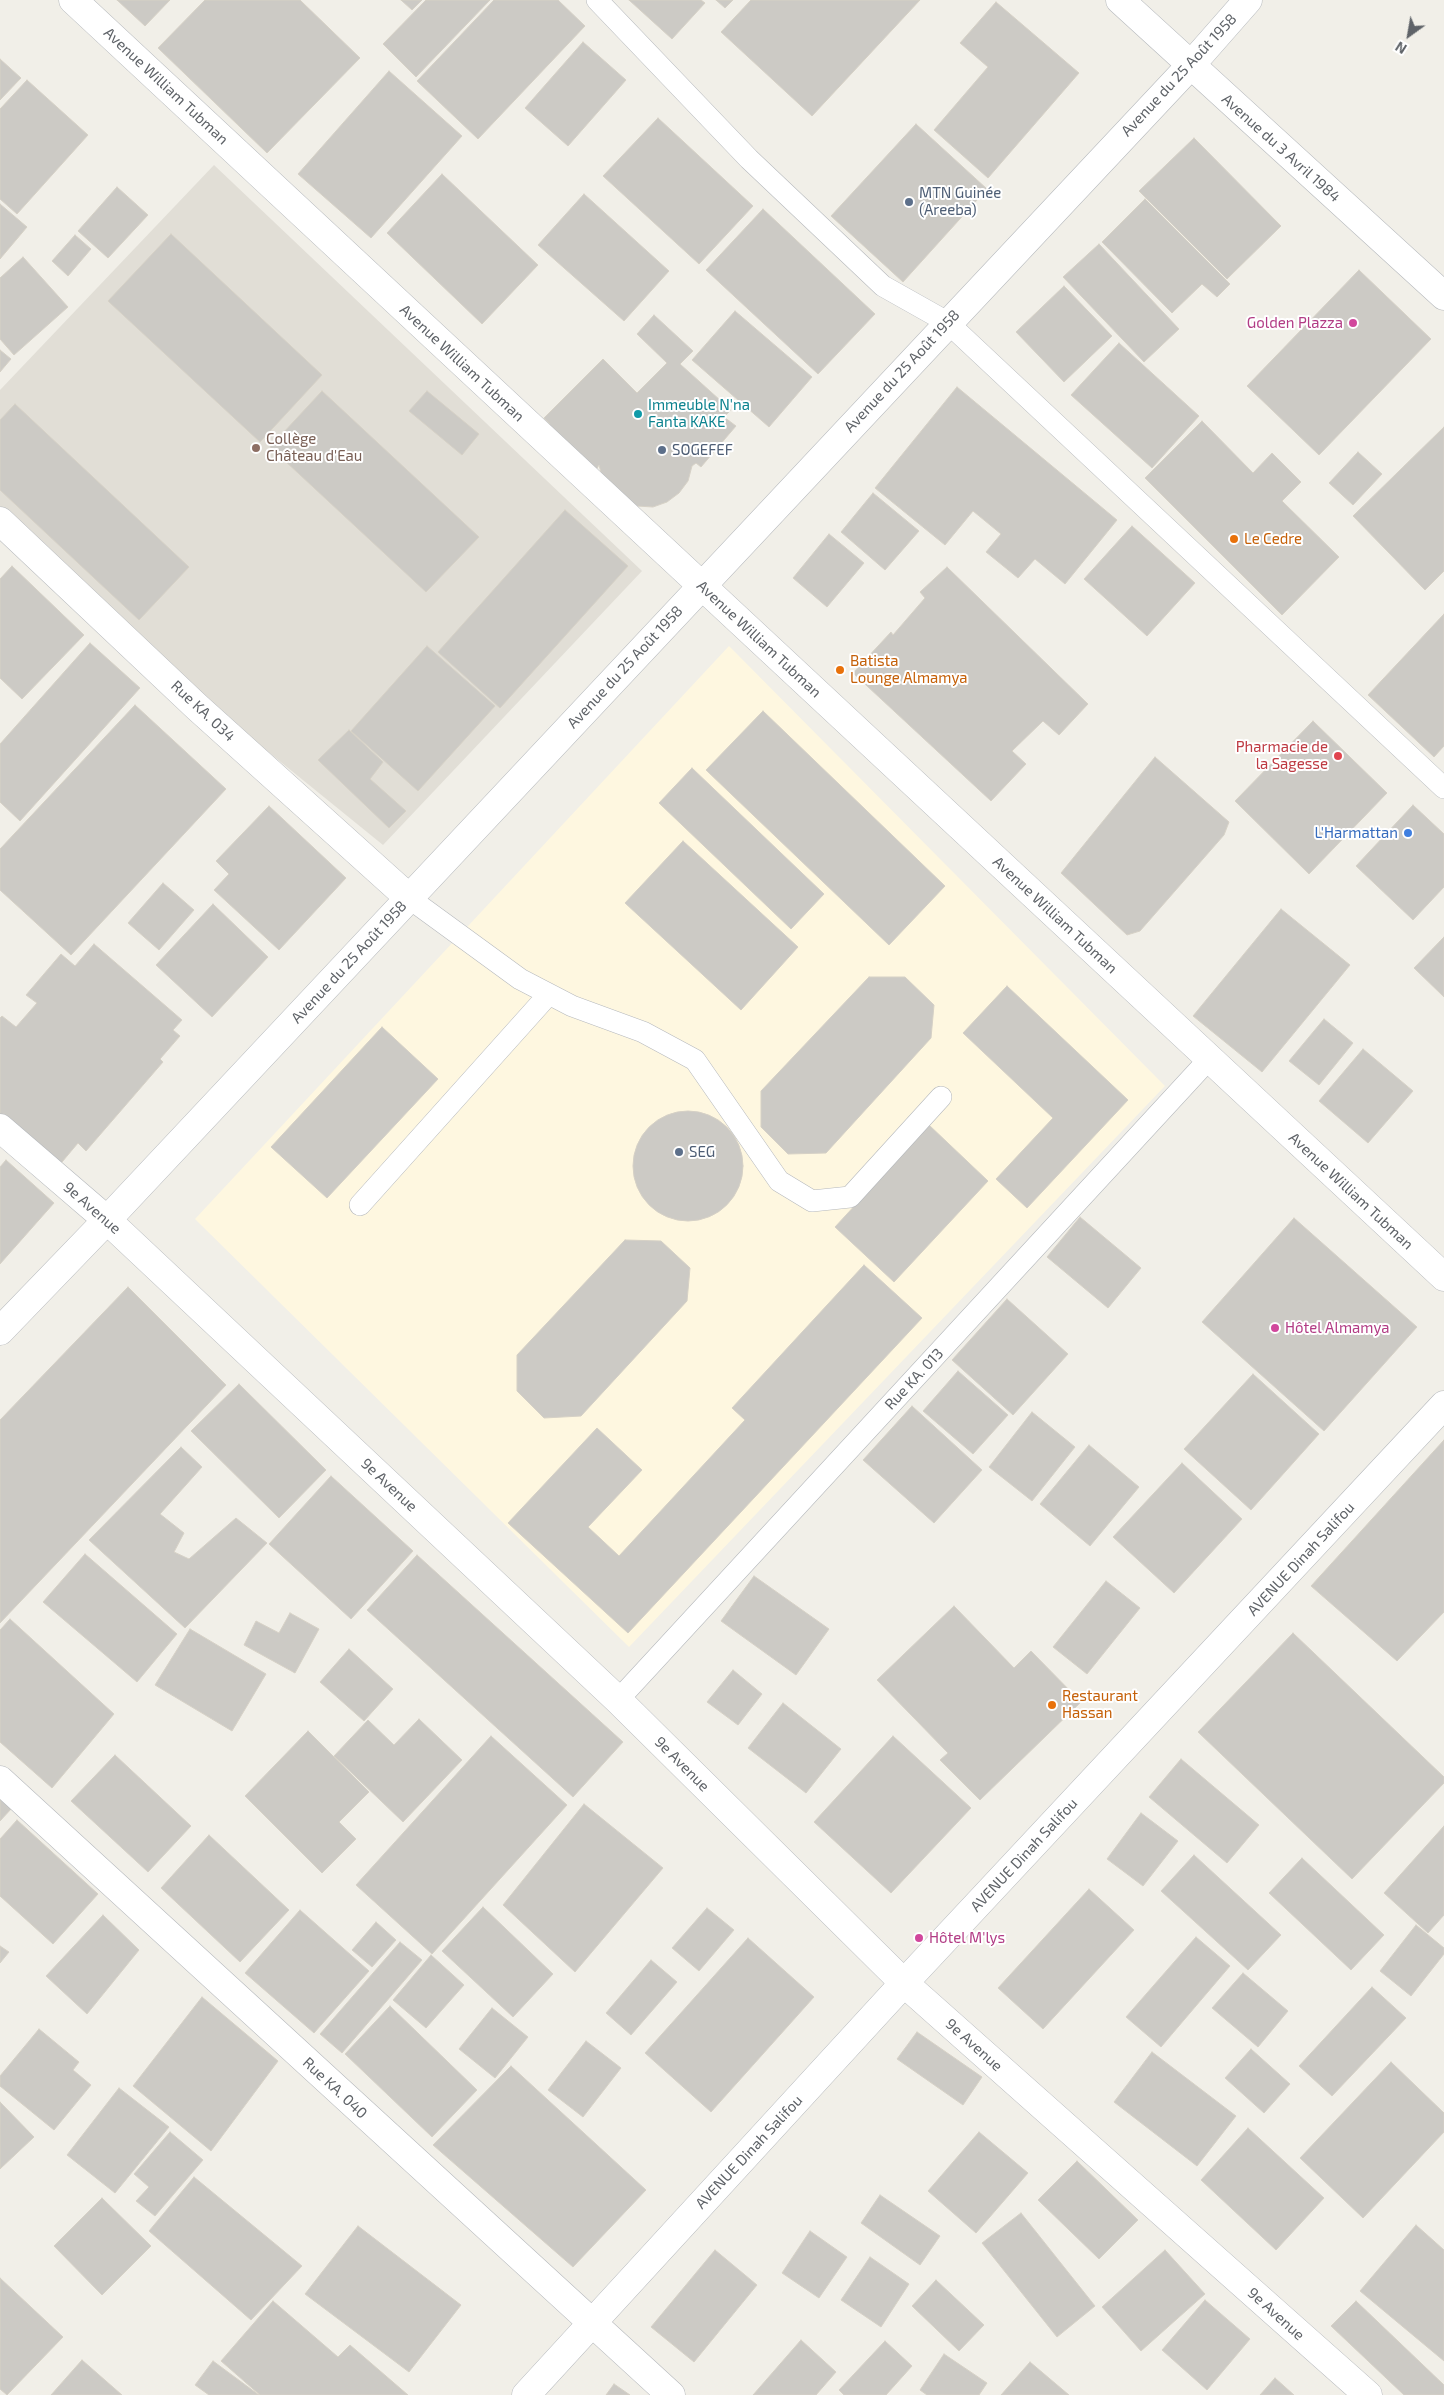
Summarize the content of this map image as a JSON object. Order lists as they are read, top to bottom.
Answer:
{
  "streets": {
    "street": [
      "Avenue du 25 Août 1958",
      "Avenue William Tubman",
      "Avenue du 3 Avril 1984",
      "Rue KA. 034",
      "9e Avenue",
      "AVENUE Dinah Salifou",
      "Rue KA. 040"
    ],
    "lane": ["Rue KA. 013"]
  },
  "crossings": [
    ["Avenue du 25 Août 1958", "Avenue William Tubman"],
    ["Avenue du 25 Août 1958", "Avenue du 3 Avril 1984"],
    ["Avenue du 25 Août 1958", "Rue KA. 034"],
    ["Avenue du 25 Août 1958", "9e Avenue"],
    ["Avenue William Tubman", "Rue KA. 013"],
    ["9e Avenue", "Rue KA. 013"],
    ["9e Avenue", "AVENUE Dinah Salifou"],
    ["AVENUE Dinah Salifou", "Rue KA. 040"]
  ],
  "places": [
    "MTN Guinée (Areeba)",
    "Golden Plazza",
    "Immeuble N'na Fanta KAKE",
    "Collège Château d'Eau",
    "SOGEFEF",
    "Le Cedre",
    "Batista Lounge Almamya",
    "Pharmacie de la Sagesse",
    "L'Harmattan",
    "SEG",
    "Hôtel Almamya",
    "Restaurant Hassan",
    "Hôtel M'lys"
  ],
  "north": "bottom left"
}
